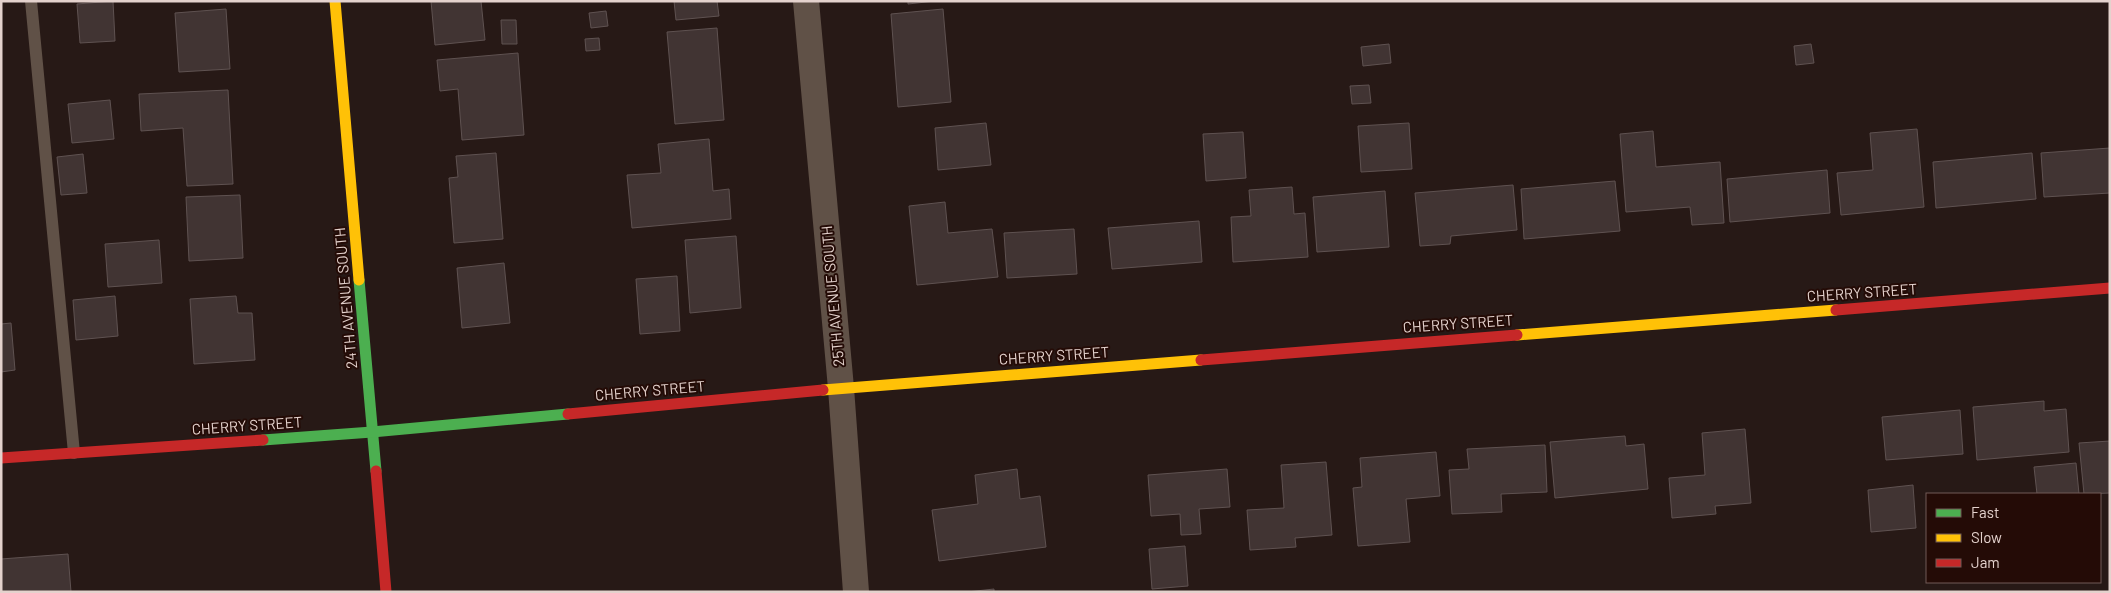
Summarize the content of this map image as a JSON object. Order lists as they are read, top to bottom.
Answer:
{
  "streets": {
    "street": ["CHERRY STREET", "25TH AVENUE SOUTH", "24TH AVENUE SOUTH"]
  },
  "crossings": [
    ["CHERRY STREET", "25TH AVENUE SOUTH"],
    ["CHERRY STREET", "24TH AVENUE SOUTH"]
  ],
  "legend": ["Fast", "Slow", "Jam"]
}
